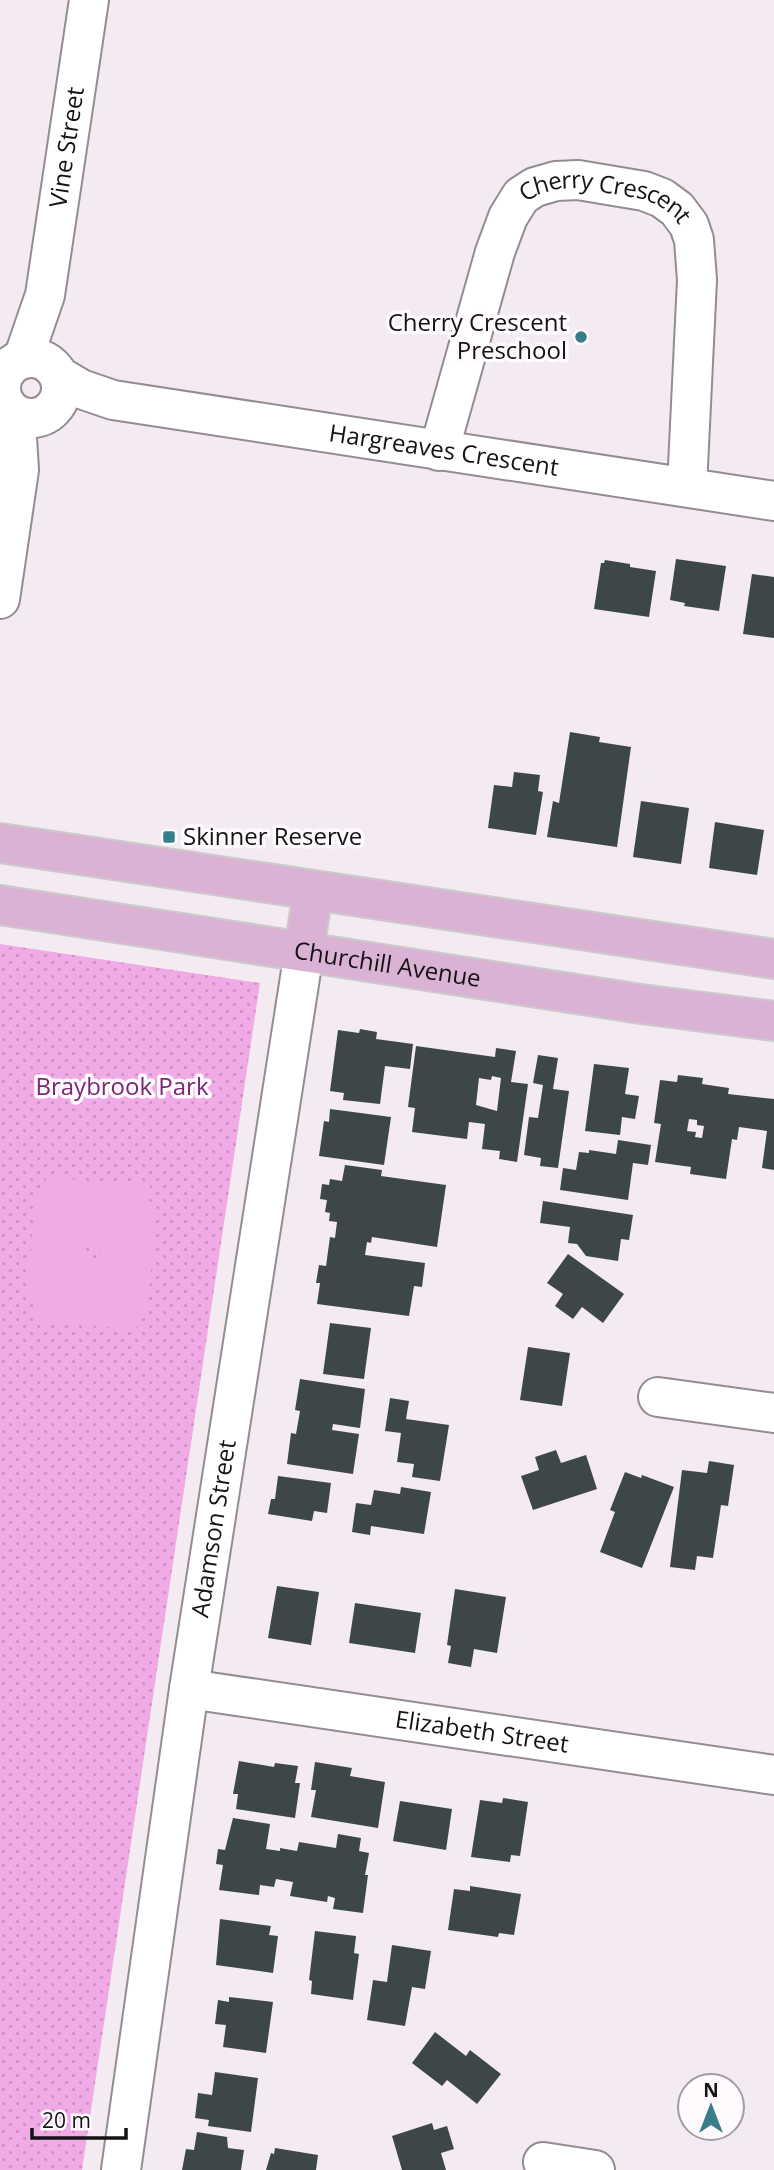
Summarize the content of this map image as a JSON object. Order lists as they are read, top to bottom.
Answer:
{
  "streets": {
    "main road": ["Churchill Avenue", "Adamson Street"],
    "street": [
      "Vine Street",
      "Cherry Crescent",
      "Hargreaves Crescent",
      "Elizabeth Street"
    ]
  },
  "crossings": [
    ["Vine Street", "Hargreaves Crescent"],
    ["Cherry Crescent", "Hargreaves Crescent"],
    ["Churchill Avenue", "Adamson Street"],
    ["Adamson Street", "Elizabeth Street"]
  ],
  "parks": ["Braybrook Park"],
  "places": {
    "other": ["Cherry Crescent Preschool"],
    "transit": ["Skinner Reserve"]
  },
  "scale_bar": "20 m",
  "north": "top"
}
